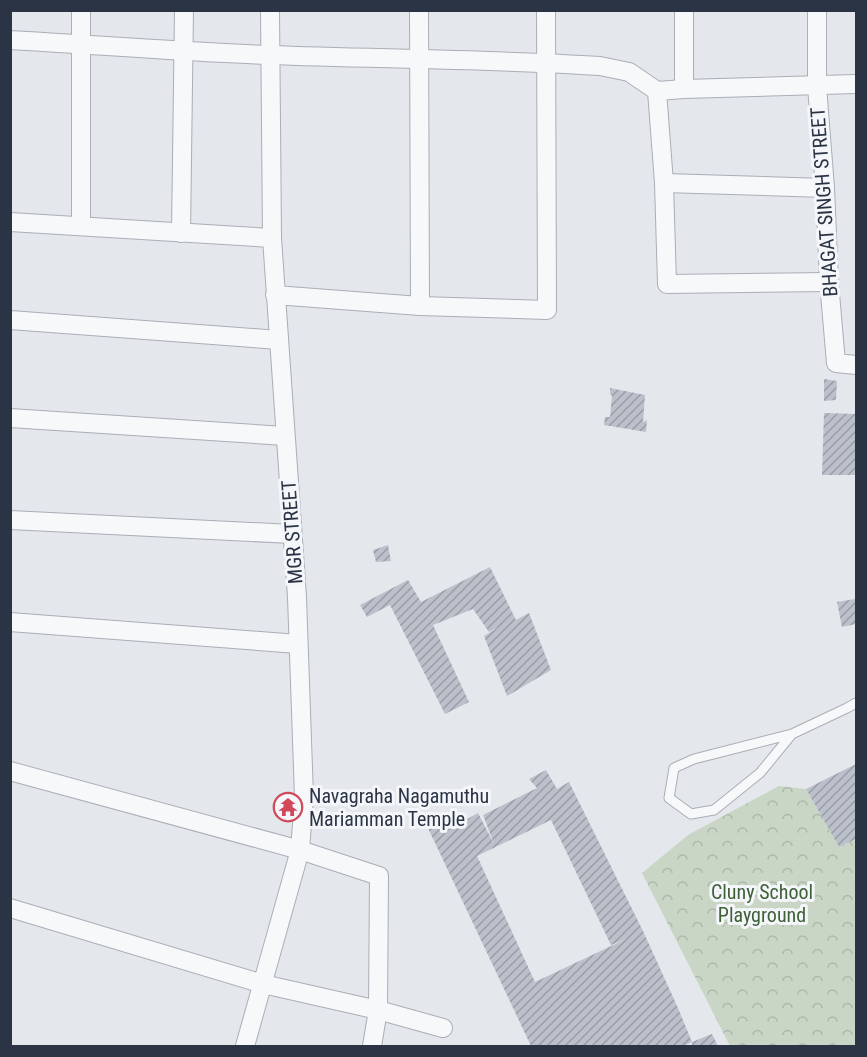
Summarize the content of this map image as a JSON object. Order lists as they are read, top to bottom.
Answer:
{
  "streets": {
    "street": ["BHAGAT SINGH STREET", "MGR STREET"]
  },
  "parks": ["Cluny School Playground"],
  "places": {
    "temple": ["Navagraha Nagamuthu Mariamman Temple"]
  }
}
